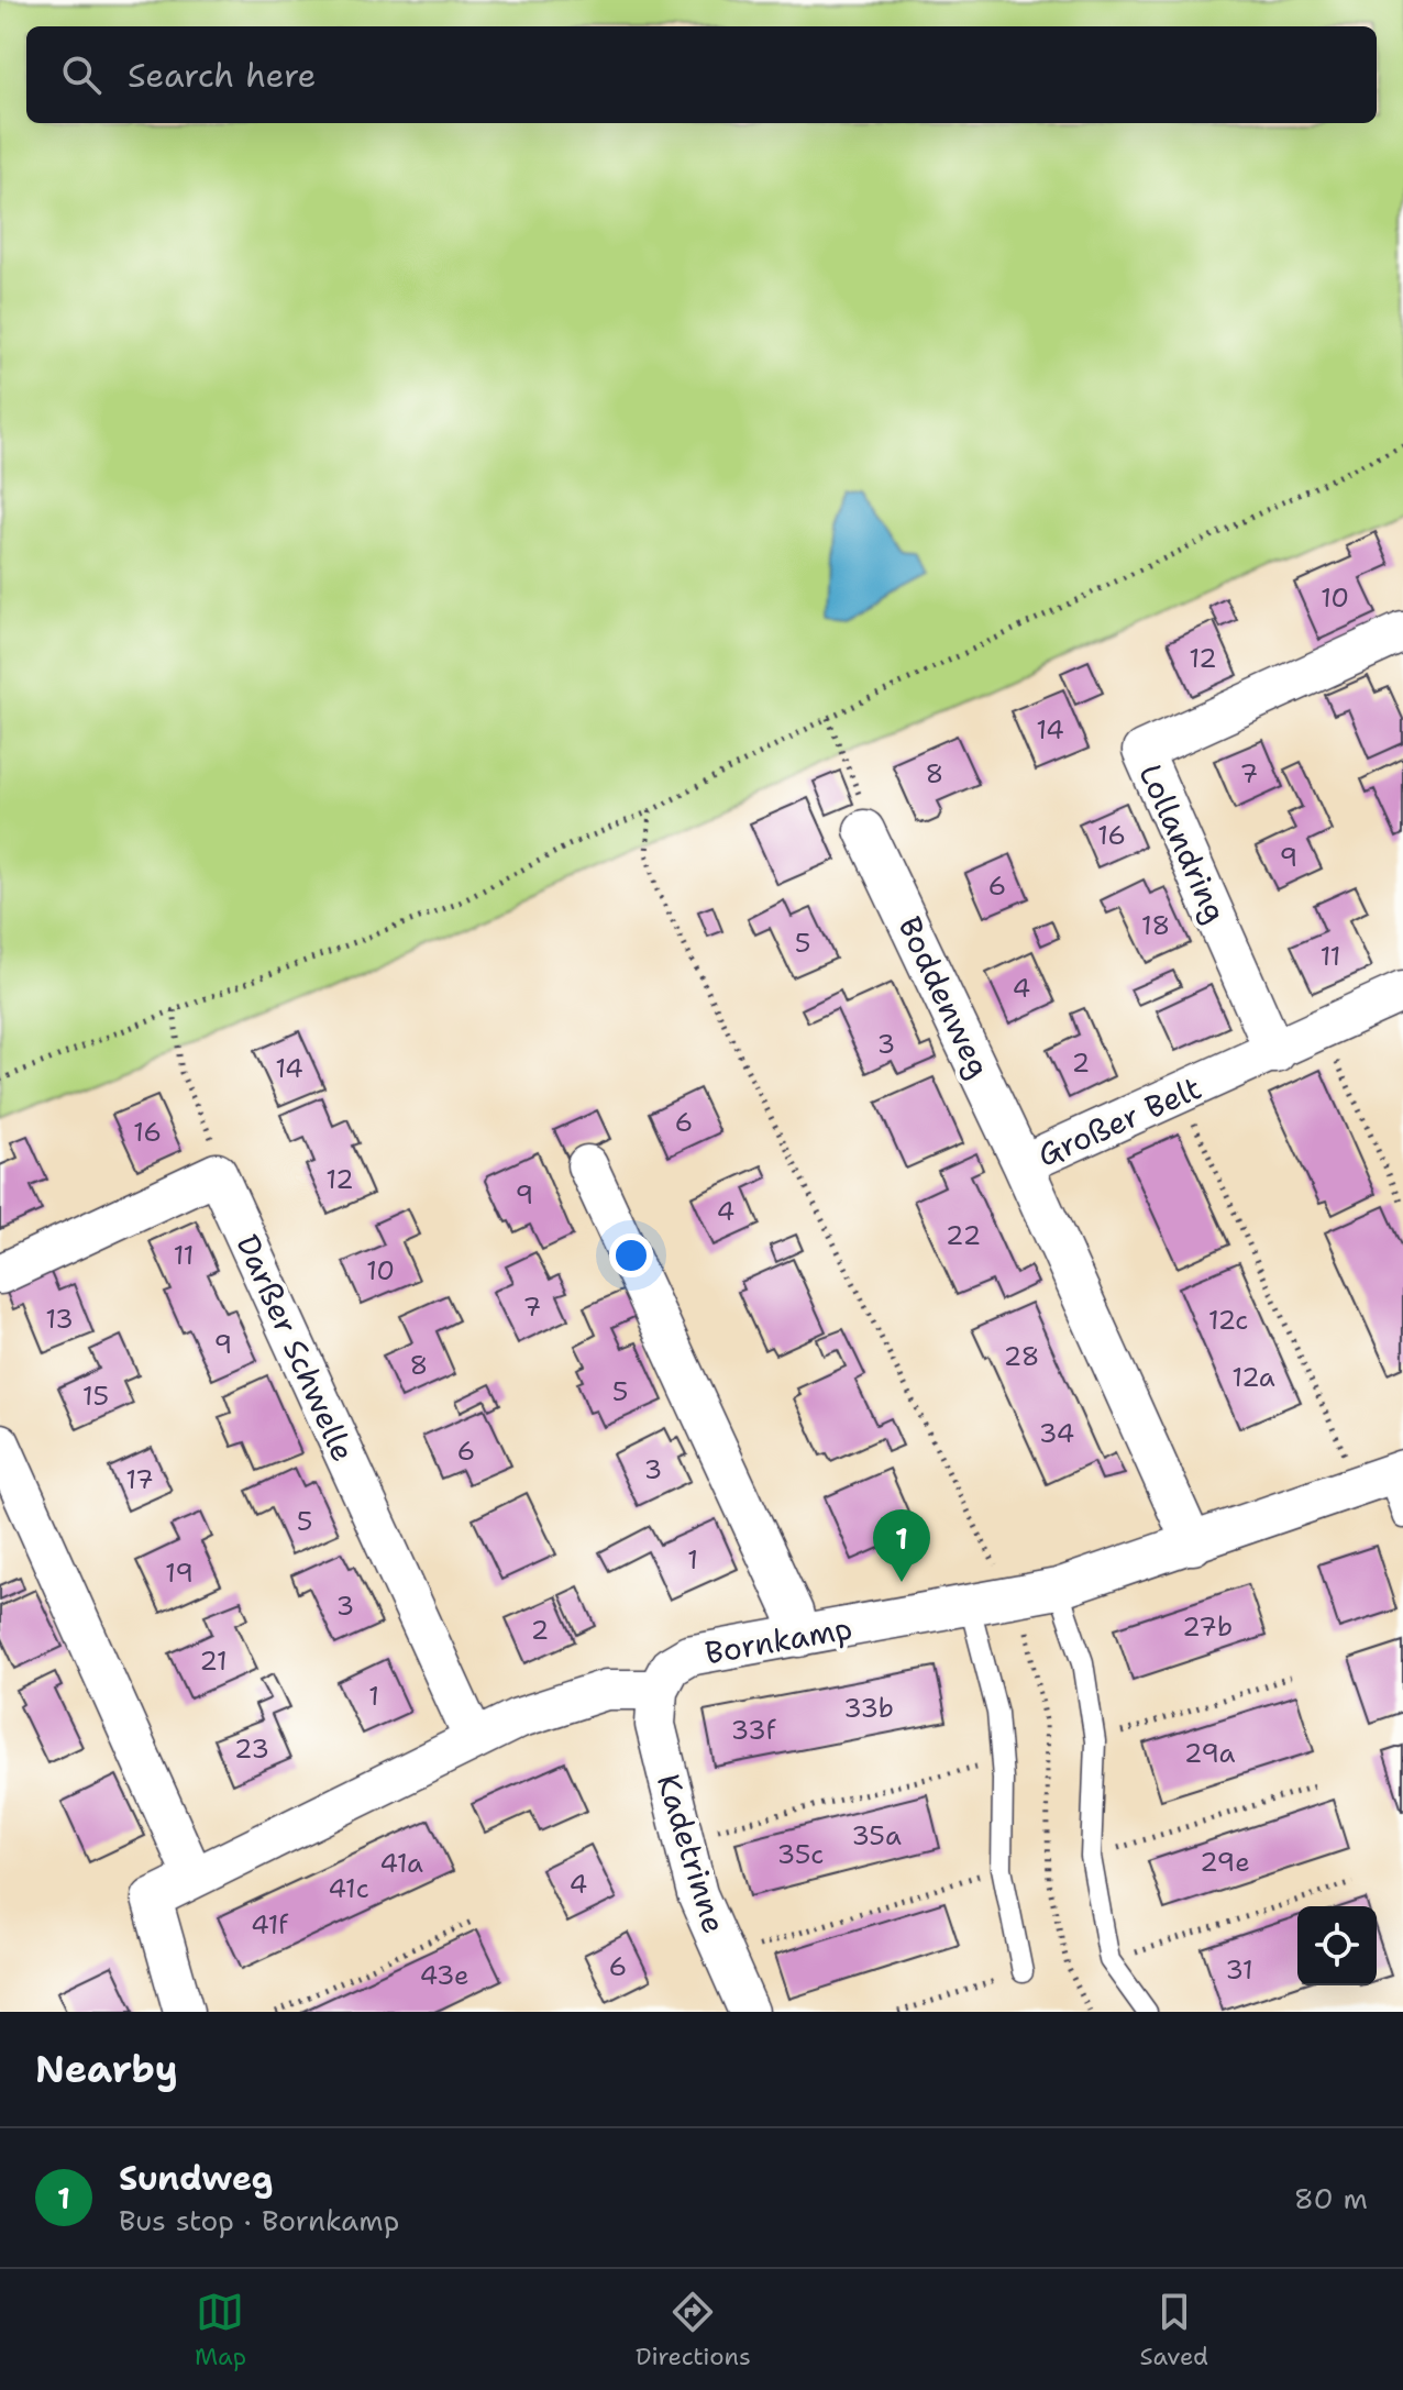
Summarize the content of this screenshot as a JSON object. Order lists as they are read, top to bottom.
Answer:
{
  "streets": {
    "street": [
      "Lollandring",
      "Boddenweg",
      "Großer Belt",
      "Darßer Schwelle",
      "Bornkamp",
      "Kadetrinne"
    ]
  },
  "crossings": [
    ["Lollandring", "Großer Belt"],
    ["Boddenweg", "Großer Belt"],
    ["Großer Belt", "Bornkamp"],
    ["Bornkamp", "Kadetrinne"]
  ],
  "house_numbers": [
    "10",
    "12",
    "14",
    "8",
    "7",
    "16",
    "9",
    "6",
    "18",
    "5",
    "11",
    "4",
    "3",
    "2",
    "14",
    "6",
    "16",
    "12",
    "9",
    "4",
    "22",
    "11",
    "10",
    "7",
    "13",
    "12c",
    "9",
    "28",
    "8",
    "12a",
    "5",
    "15",
    "34",
    "6",
    "3",
    "17",
    "5",
    "1",
    "19",
    "3",
    "27b",
    "2",
    "21",
    "1",
    "33b",
    "33f",
    "23",
    "29a",
    "35a",
    "35c",
    "29e",
    "41a",
    "4",
    "41c",
    "41f",
    "6",
    "31",
    "43e"
  ],
  "page": {
    "search": "Search here",
    "pins": "1",
    "heading": "Nearby",
    "list": [
      {
        "mark": "1",
        "name": "Sundweg",
        "note": "Bus stop · Bornkamp",
        "value": "80 m"
      }
    ],
    "nav": ["Map", "Directions", "Saved"]
  }
}
